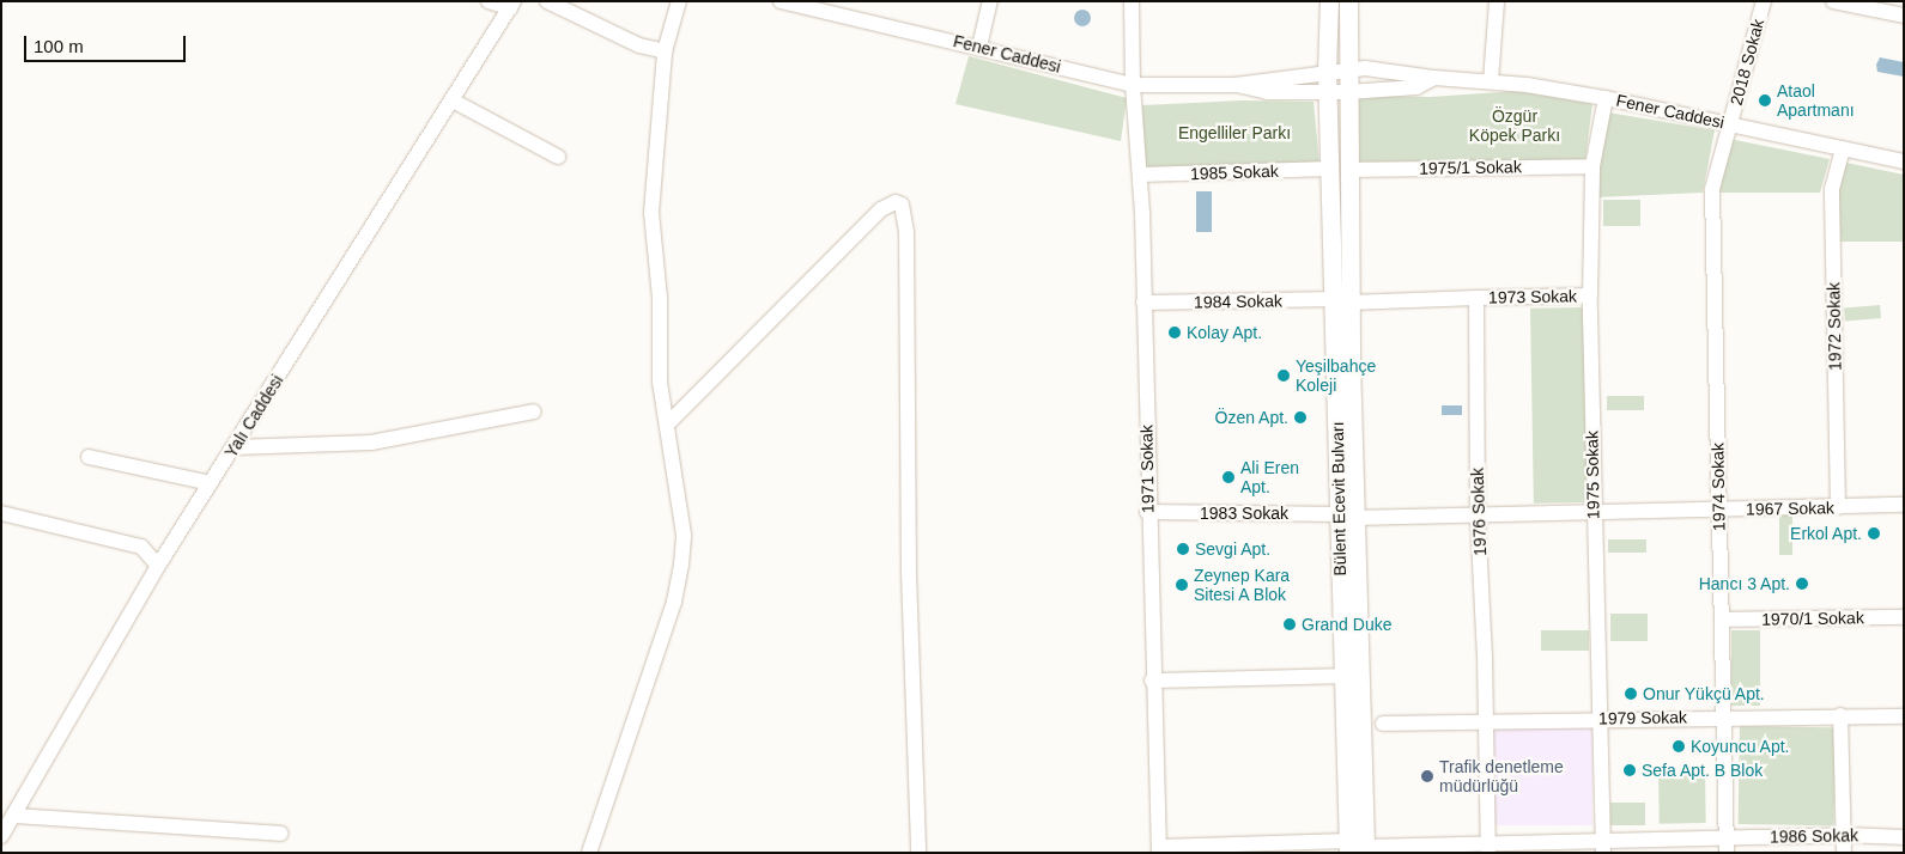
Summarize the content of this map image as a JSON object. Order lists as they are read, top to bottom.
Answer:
{
  "streets": {
    "main road": ["Bülent Ecevit Bulvarı"],
    "street": [
      "Fener Caddesi",
      "2018 Sokak",
      "1975/1 Sokak",
      "1985 Sokak",
      "1973 Sokak",
      "1984 Sokak",
      "1972 Sokak",
      "Yalı Caddesi",
      "1971 Sokak",
      "1975 Sokak",
      "1974 Sokak",
      "1967 Sokak",
      "1976 Sokak",
      "1983 Sokak",
      "1970/1 Sokak",
      "1979 Sokak",
      "1986 Sokak"
    ]
  },
  "crossings": [
    ["Fener Caddesi", "2018 Sokak"],
    ["Fener Caddesi", "1972 Sokak"],
    ["Fener Caddesi", "1971 Sokak"],
    ["Fener Caddesi", "1975 Sokak"],
    ["Fener Caddesi", "1974 Sokak"],
    ["Fener Caddesi", "Bülent Ecevit Bulvarı"],
    ["2018 Sokak", "1974 Sokak"],
    ["1975/1 Sokak", "1985 Sokak"],
    ["1975/1 Sokak", "1975 Sokak"],
    ["1975/1 Sokak", "Bülent Ecevit Bulvarı"],
    ["1985 Sokak", "1971 Sokak"],
    ["1985 Sokak", "Bülent Ecevit Bulvarı"],
    ["1973 Sokak", "1975 Sokak"],
    ["1973 Sokak", "1976 Sokak"],
    ["1984 Sokak", "1971 Sokak"],
    ["1984 Sokak", "Bülent Ecevit Bulvarı"],
    ["1972 Sokak", "1967 Sokak"],
    ["1971 Sokak", "1983 Sokak"],
    ["1971 Sokak", "1986 Sokak"],
    ["1975 Sokak", "1967 Sokak"],
    ["1975 Sokak", "1979 Sokak"],
    ["1975 Sokak", "1986 Sokak"],
    ["1974 Sokak", "1967 Sokak"],
    ["1974 Sokak", "1970/1 Sokak"],
    ["1974 Sokak", "1979 Sokak"],
    ["1974 Sokak", "1986 Sokak"],
    ["Bülent Ecevit Bulvarı", "1967 Sokak"],
    ["Bülent Ecevit Bulvarı", "1983 Sokak"],
    ["Bülent Ecevit Bulvarı", "1986 Sokak"],
    ["1967 Sokak", "1976 Sokak"],
    ["1967 Sokak", "1983 Sokak"],
    ["1976 Sokak", "1979 Sokak"],
    ["1976 Sokak", "1986 Sokak"]
  ],
  "parks": ["Özgür Köpek Parkı", "Engelliler Parkı"],
  "places": [
    "Ataol Apartmanı",
    "Kolay Apt.",
    "Yeşilbahçe Koleji",
    "Özen Apt.",
    "Ali Eren Apt.",
    "Erkol Apt.",
    "Sevgi Apt.",
    "Hancı 3 Apt.",
    "Zeynep Kara Sitesi A Blok",
    "Grand Duke",
    "Onur Yükçü Apt.",
    "Koyuncu Apt.",
    "Sefa Apt. B Blok",
    "Trafik denetleme müdürlüğü"
  ],
  "scale_bar": "100 m"
}
